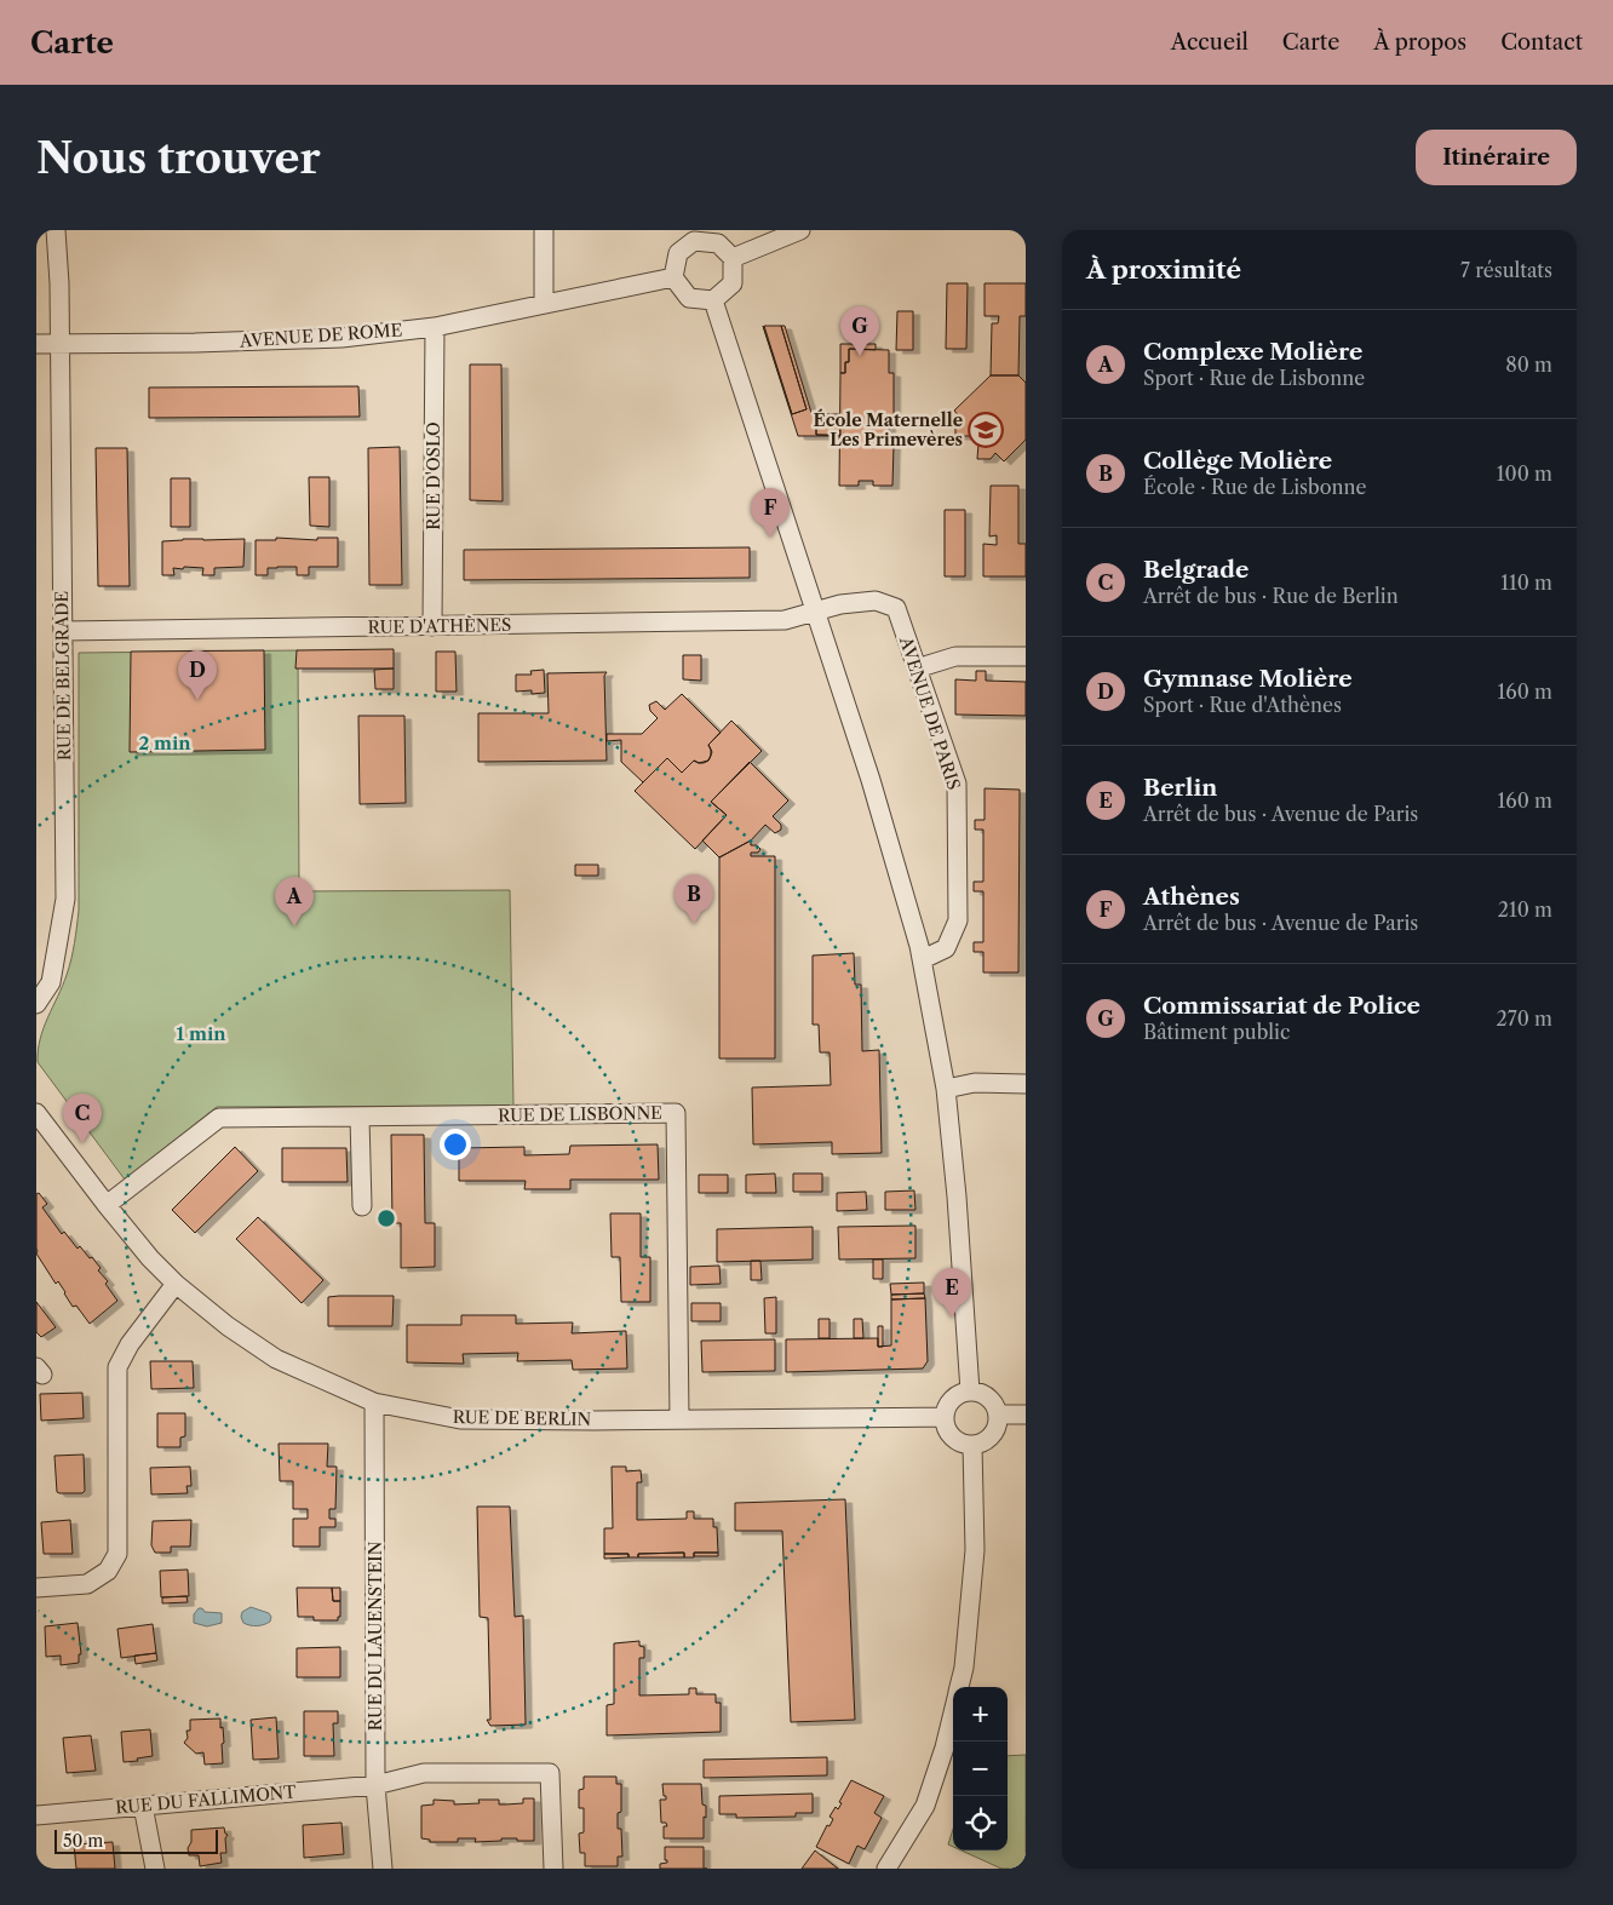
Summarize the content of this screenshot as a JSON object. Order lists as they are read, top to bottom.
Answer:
{
  "streets": {
    "street": [
      "AVENUE DE ROME",
      "RUE D'OSLO",
      "RUE D'ATHÈNES",
      "RUE DE BELGRADE",
      "AVENUE DE PARIS",
      "RUE DE LISBONNE",
      "RUE DE BERLIN",
      "RUE DU LAUENSTEIN",
      "RUE DU FALLIMONT"
    ]
  },
  "crossings": [
    ["AVENUE DE ROME", "RUE D'OSLO"],
    ["AVENUE DE ROME", "RUE DE BELGRADE"],
    ["RUE D'OSLO", "RUE D'ATHÈNES"],
    ["RUE D'ATHÈNES", "RUE DE BELGRADE"],
    ["RUE D'ATHÈNES", "AVENUE DE PARIS"],
    ["RUE DE LISBONNE", "RUE DE BERLIN"],
    ["RUE DE BERLIN", "RUE DU LAUENSTEIN"],
    ["RUE DU LAUENSTEIN", "RUE DU FALLIMONT"]
  ],
  "places": {
    "school or university": ["École Maternelle Les Primevères"]
  },
  "scale_bar": "50 m",
  "page": {
    "header": "Carte",
    "nav": [
      "Accueil",
      "Carte",
      "À propos",
      "Contact"
    ],
    "buttons": "Itinéraire",
    "title": "Nous trouver",
    "heading": ["À proximité", "7 résultats"],
    "pins": [
      "G",
      "F",
      "D",
      "B",
      "A",
      "C",
      "E"
    ],
    "list": [
      {
        "mark": "A",
        "name": "Complexe Molière",
        "note": "Sport · Rue de Lisbonne",
        "value": "80 m"
      },
      {
        "mark": "B",
        "name": "Collège Molière",
        "note": "École · Rue de Lisbonne",
        "value": "100 m"
      },
      {
        "mark": "C",
        "name": "Belgrade",
        "note": "Arrêt de bus · Rue de Berlin",
        "value": "110 m"
      },
      {
        "mark": "D",
        "name": "Gymnase Molière",
        "note": "Sport · Rue d'Athènes",
        "value": "160 m"
      },
      {
        "mark": "E",
        "name": "Berlin",
        "note": "Arrêt de bus · Avenue de Paris",
        "value": "160 m"
      },
      {
        "mark": "F",
        "name": "Athènes",
        "note": "Arrêt de bus · Avenue de Paris",
        "value": "210 m"
      },
      {
        "mark": "G",
        "name": "Commissariat de Police",
        "note": "Bâtiment public",
        "value": "270 m"
      }
    ],
    "map_buttons": ["+", "−"],
    "scale": "50 m"
  },
  "rings": ["2 min", "1 min"]
}
